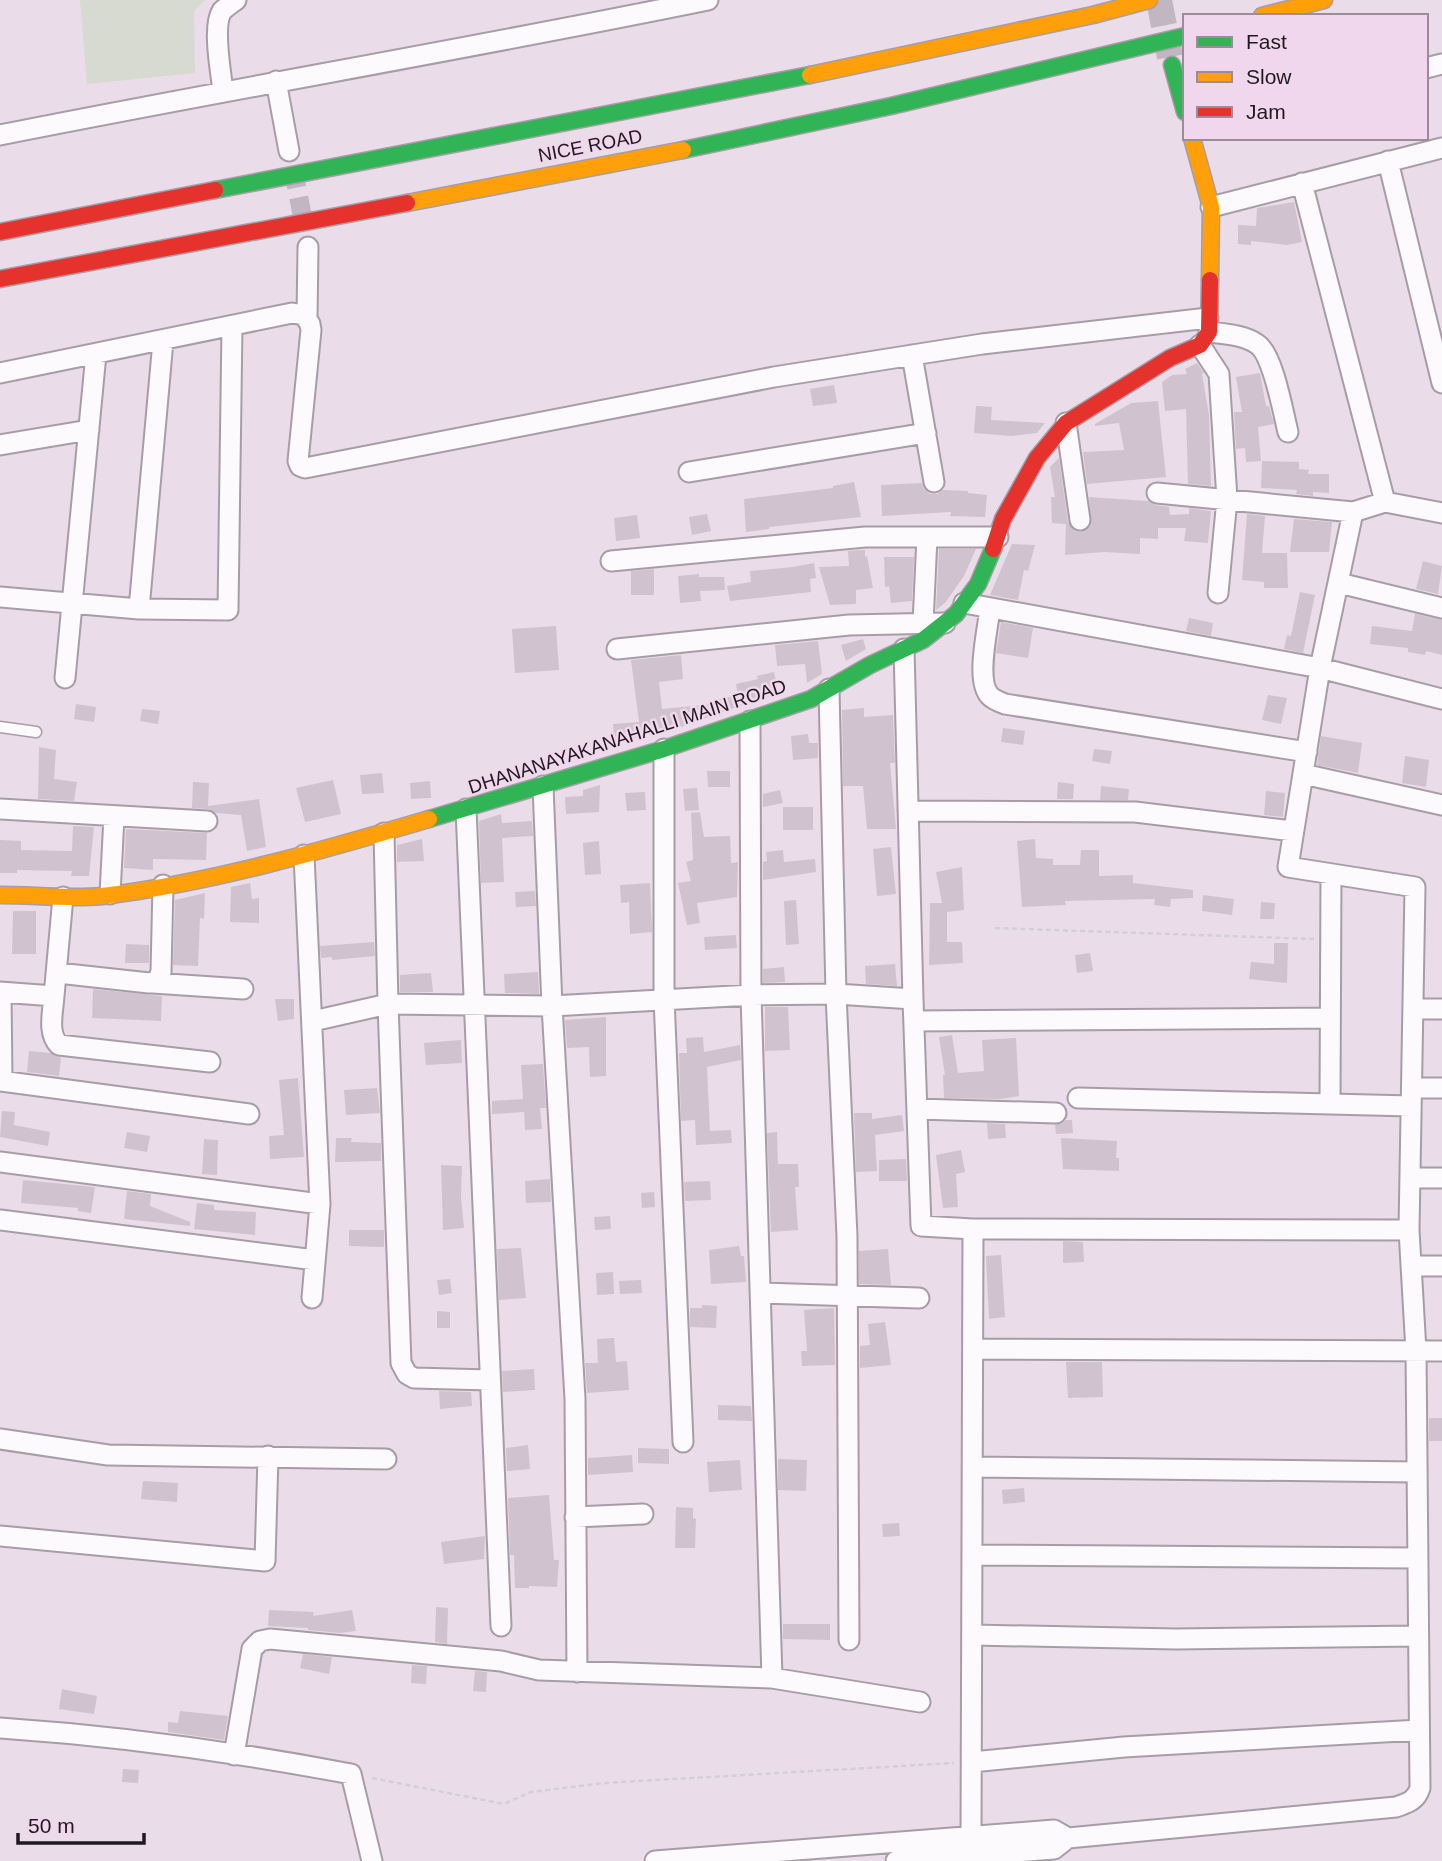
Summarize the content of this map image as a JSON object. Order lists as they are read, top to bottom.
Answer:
{
  "streets": {
    "main road": ["NICE ROAD", "DHANANAYAKANAHALLI MAIN ROAD"]
  },
  "legend": ["Fast", "Slow", "Jam"],
  "scale_bar": "50 m"
}
